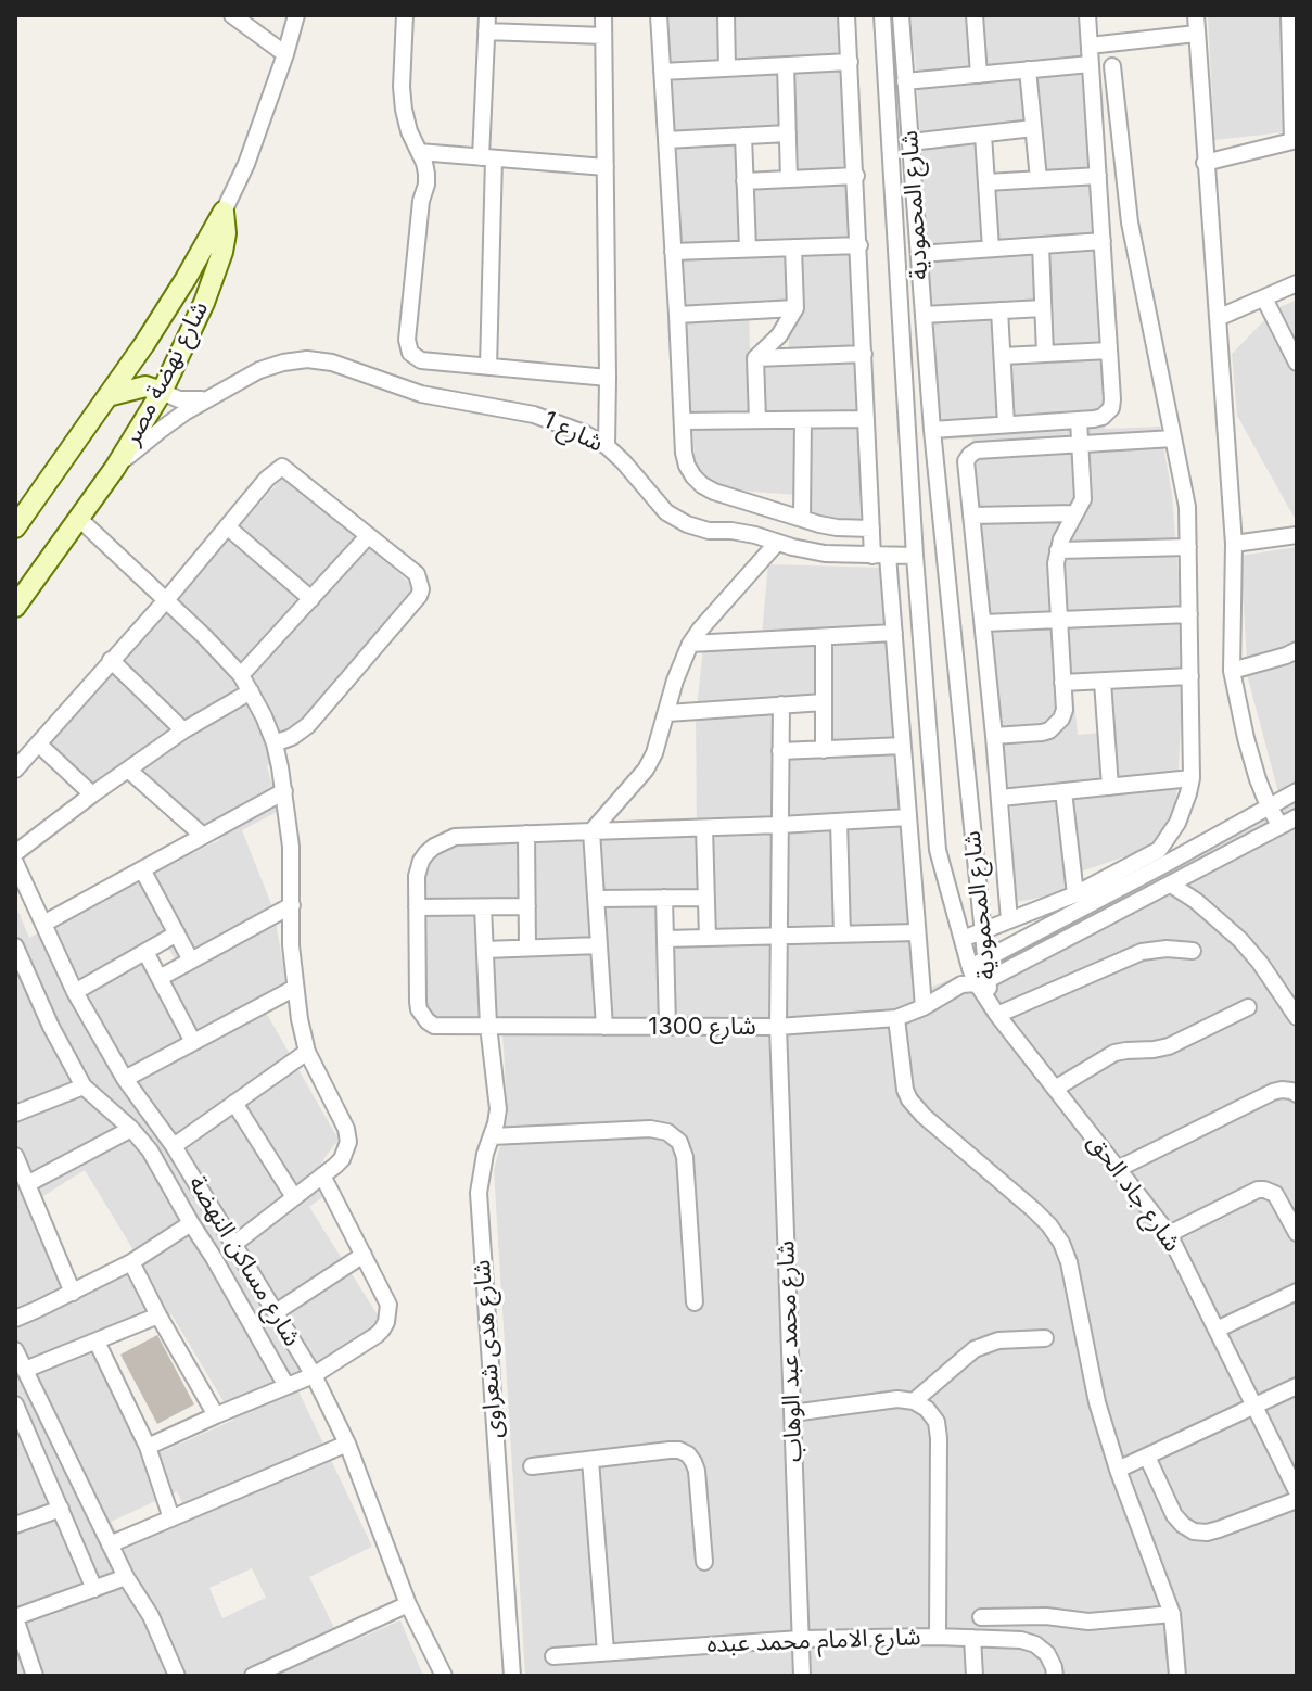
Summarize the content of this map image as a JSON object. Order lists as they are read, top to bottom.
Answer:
{
  "streets": {
    "street": [
      "شارع المحمودية",
      "شارع نهضة مصر",
      "شارع 1",
      "شارع 1300",
      "شارع جاد الحق",
      "شارع مساكن النهضة",
      "شارع هدى شعراوى",
      "شارع محمد عبد الوهاب",
      "شارع الامام محمد عبده"
    ]
  },
  "crossings": [
    ["شارع المحمودية", "شارع 1"],
    ["شارع المحمودية", "شارع 1300"],
    ["شارع المحمودية", "شارع جاد الحق"],
    ["شارع نهضة مصر", "شارع 1"],
    ["شارع 1300", "شارع هدى شعراوى"],
    ["شارع 1300", "شارع محمد عبد الوهاب"],
    ["شارع محمد عبد الوهاب", "شارع الامام محمد عبده"]
  ]
}
